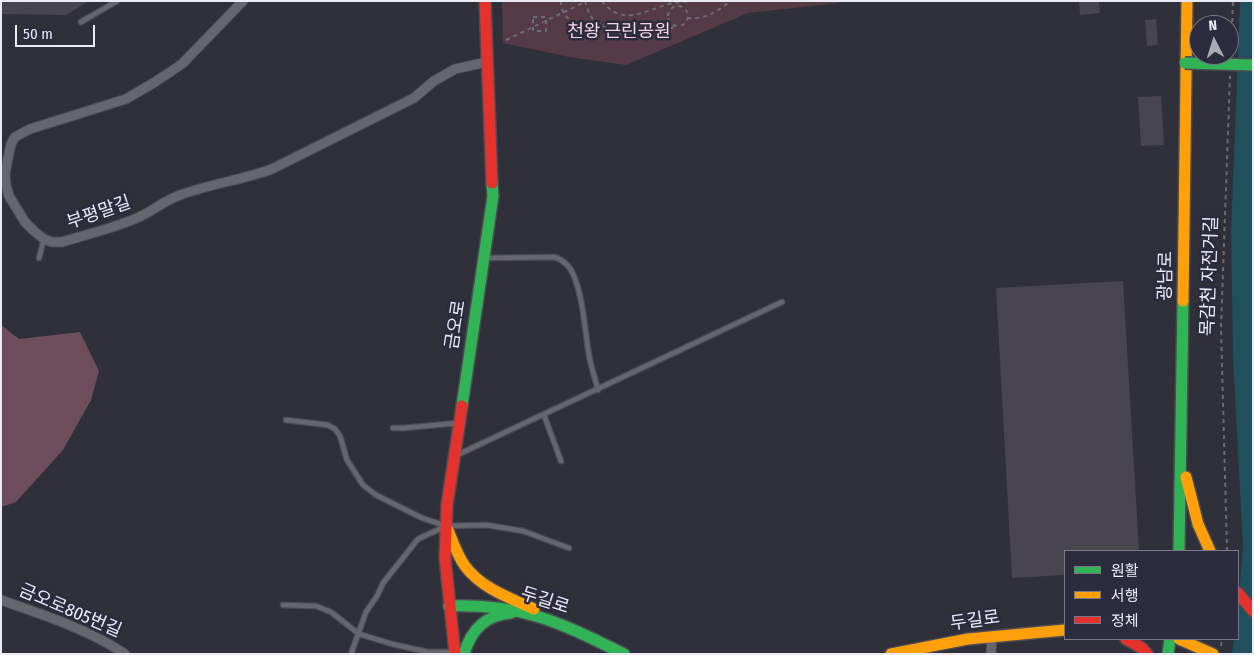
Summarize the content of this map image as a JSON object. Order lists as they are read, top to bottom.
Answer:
{
  "streets": {
    "street": [
      "부평말길",
      "광남로",
      "금오로",
      "두길로",
      "금오로805번길"
    ],
    "path": ["목감천 자전거길"]
  },
  "crossings": [
    ["부평말길", "금오로"],
    ["금오로", "두길로"]
  ],
  "parks": ["천왕 근린공원"],
  "legend": ["원활", "서행", "정체"],
  "scale_bar": "50 m",
  "north": "top"
}
